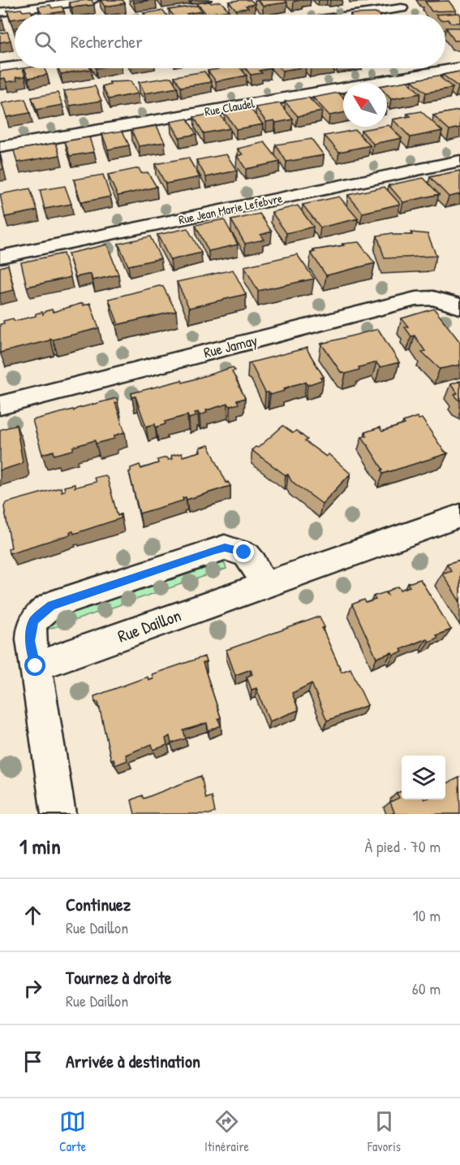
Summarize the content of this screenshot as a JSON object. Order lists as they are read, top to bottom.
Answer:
{
  "streets": {
    "street": [
      "Rue Claudel",
      "Rue Jean Marie Lefebvre",
      "Rue Jamay",
      "Rue Daillon"
    ]
  },
  "north": "top left",
  "page": {
    "search": "Rechercher",
    "heading": ["1 min", "À pied · 70 m"],
    "list": [
      ["Continuez", "Rue Daillon", "10 m"],
      ["Tournez à droite", "Rue Daillon", "60 m"],
      "Arrivée à destination"
    ],
    "nav": ["Carte", "Itinéraire", "Favoris"]
  }
}
